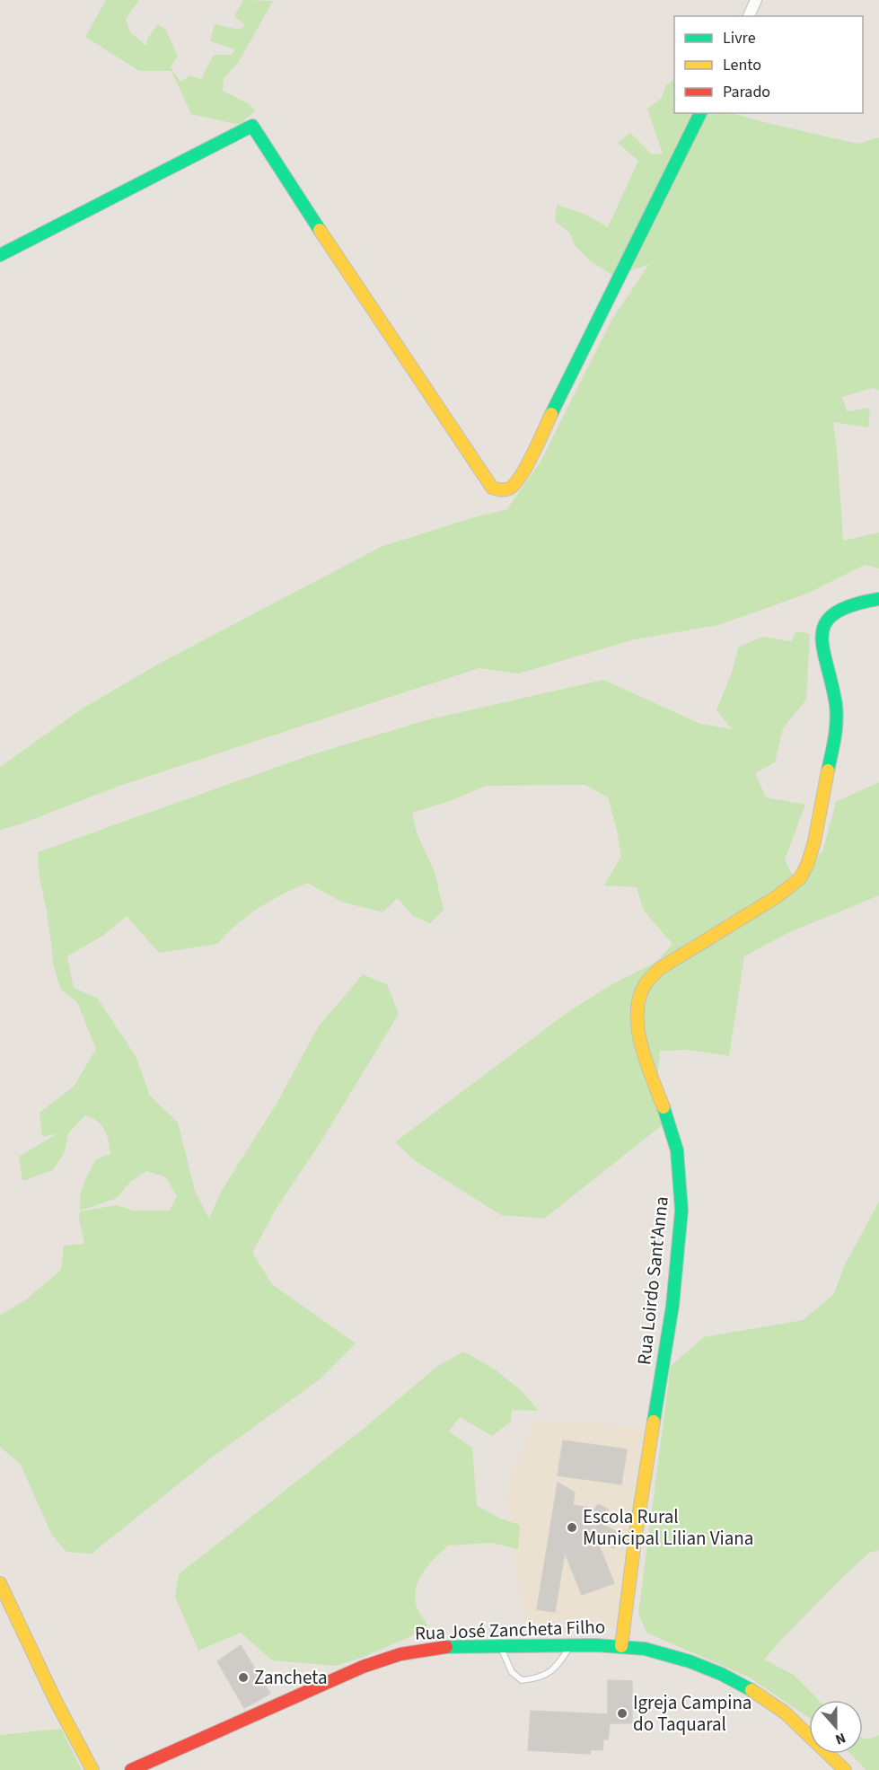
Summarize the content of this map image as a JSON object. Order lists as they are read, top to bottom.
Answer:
{
  "streets": {
    "street": ["Rua Loirdo Sant'Anna", "Rua José Zancheta Filho"]
  },
  "crossings": [
    ["Rua Loirdo Sant'Anna", "Rua José Zancheta Filho"]
  ],
  "places": ["Escola Rural Municipal Lilian Viana", "Zancheta", "Igreja Campina do Taquaral"],
  "legend": ["Livre", "Lento", "Parado"],
  "north": "bottom"
}
